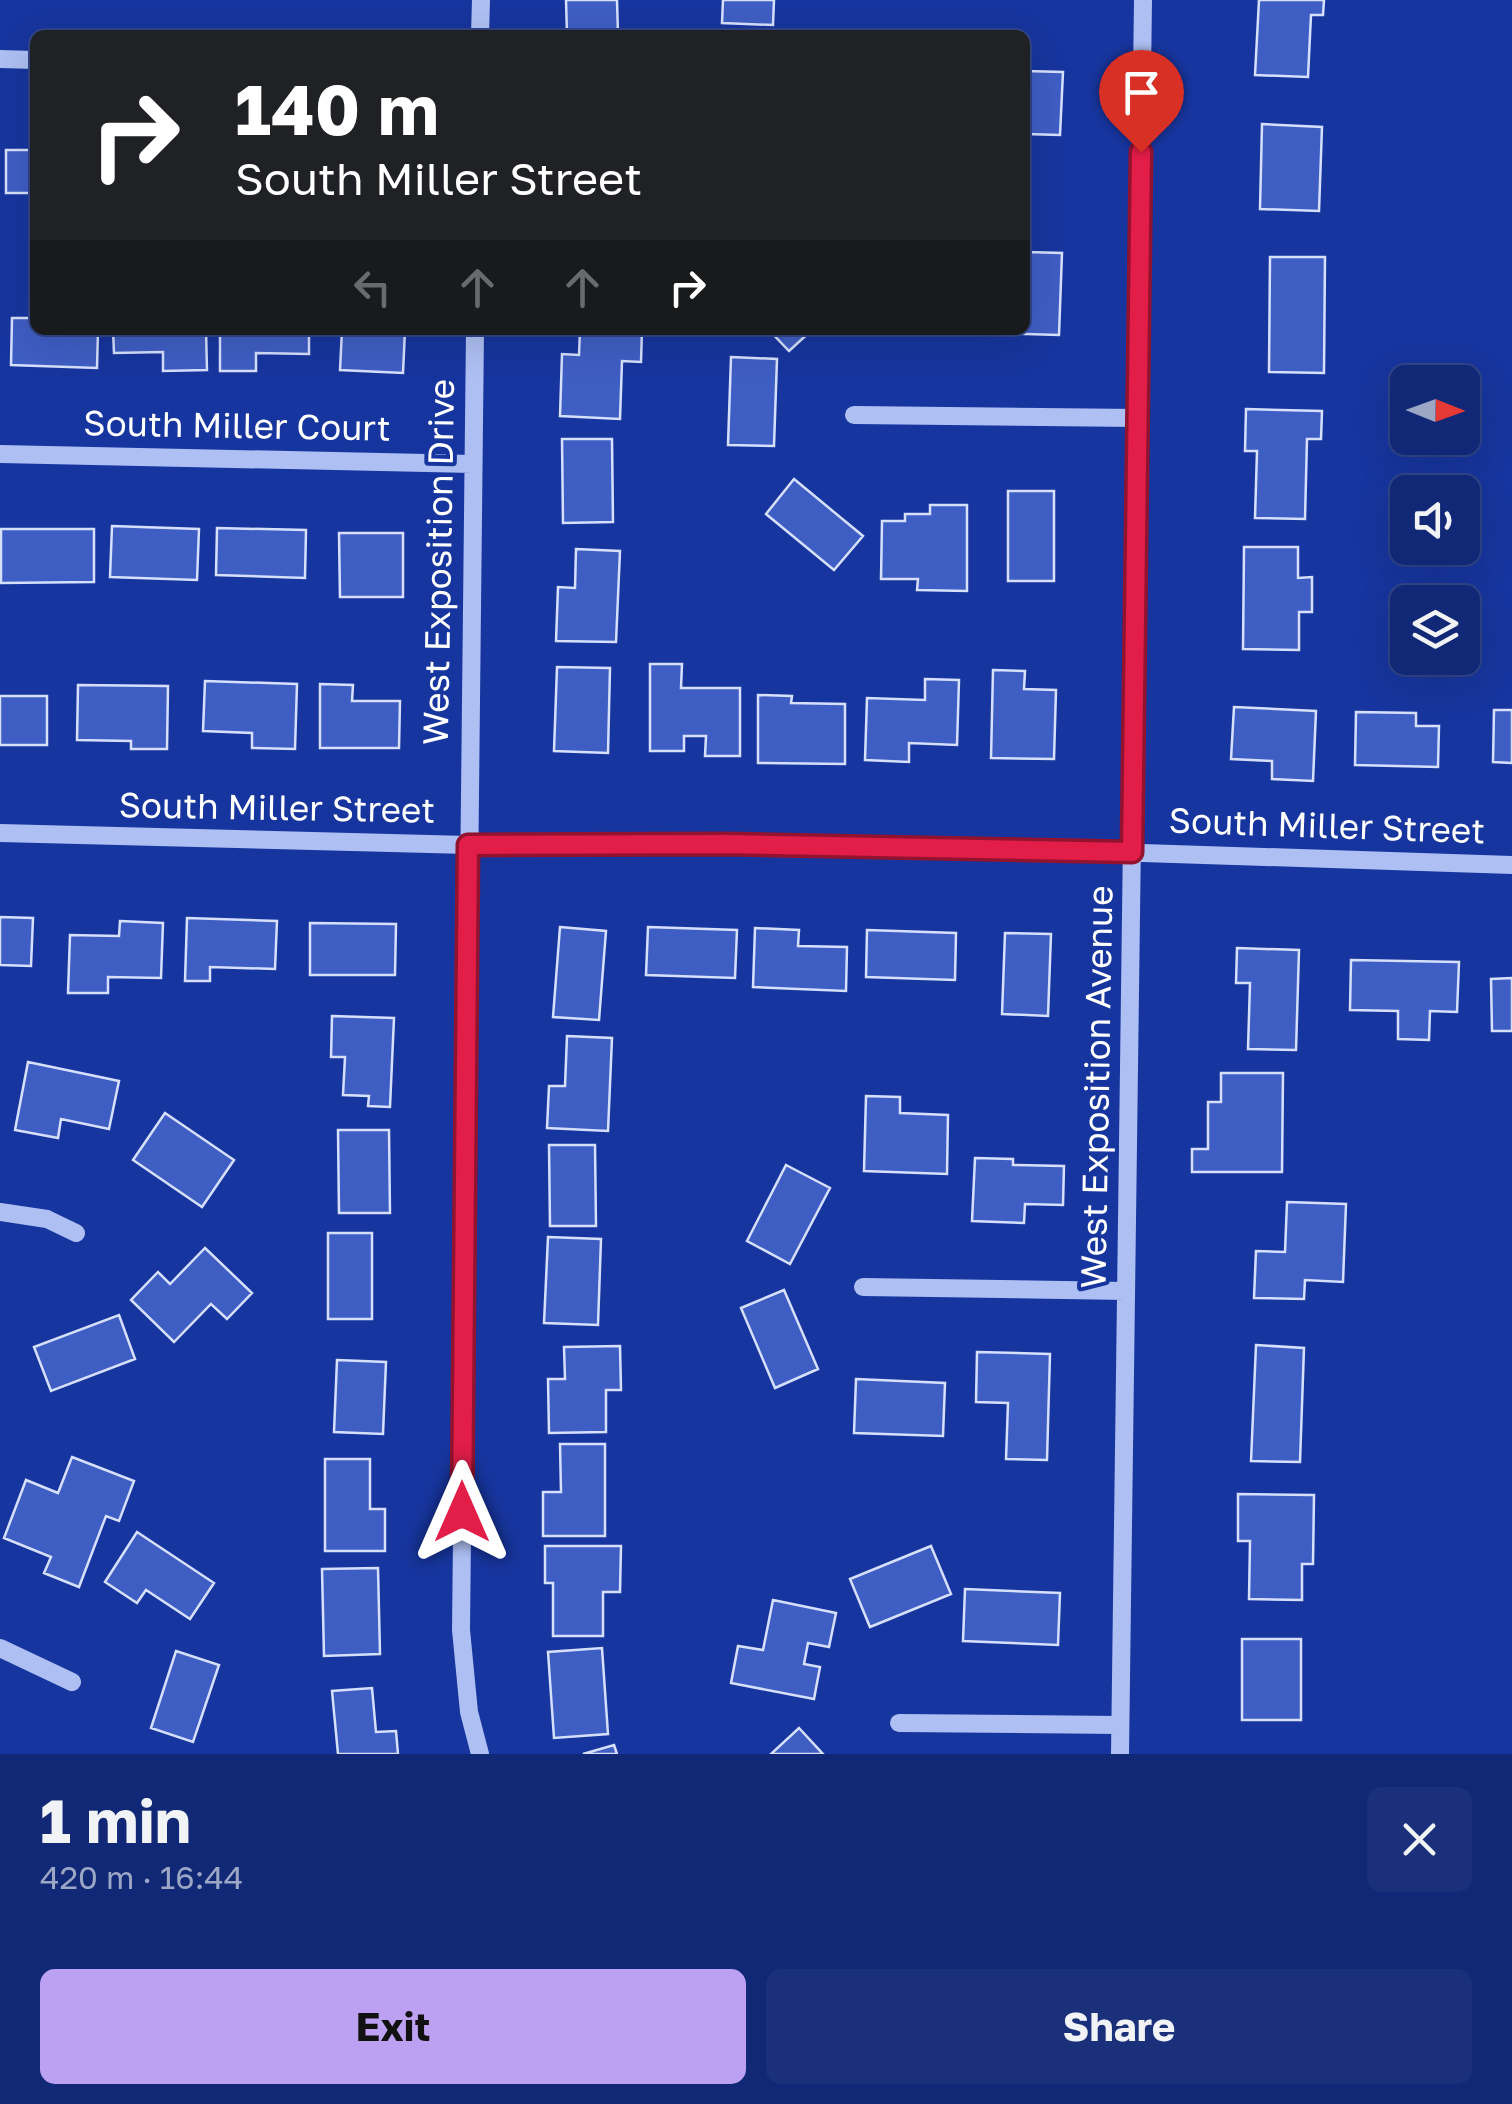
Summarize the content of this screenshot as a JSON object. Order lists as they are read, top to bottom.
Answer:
{
  "streets": {
    "street": [
      "South Miller Court",
      "West Exposition Drive",
      "South Miller Street",
      "West Exposition Avenue"
    ]
  },
  "crossings": [
    ["South Miller Court", "West Exposition Drive"],
    ["West Exposition Drive", "South Miller Street"],
    ["South Miller Street", "West Exposition Avenue"]
  ],
  "north": "right",
  "page": {
    "turn": ["140 m", "South Miller Street"],
    "heading": ["1 min", "420 m · 16:44"],
    "buttons": ["Exit", "Share"]
  }
}
